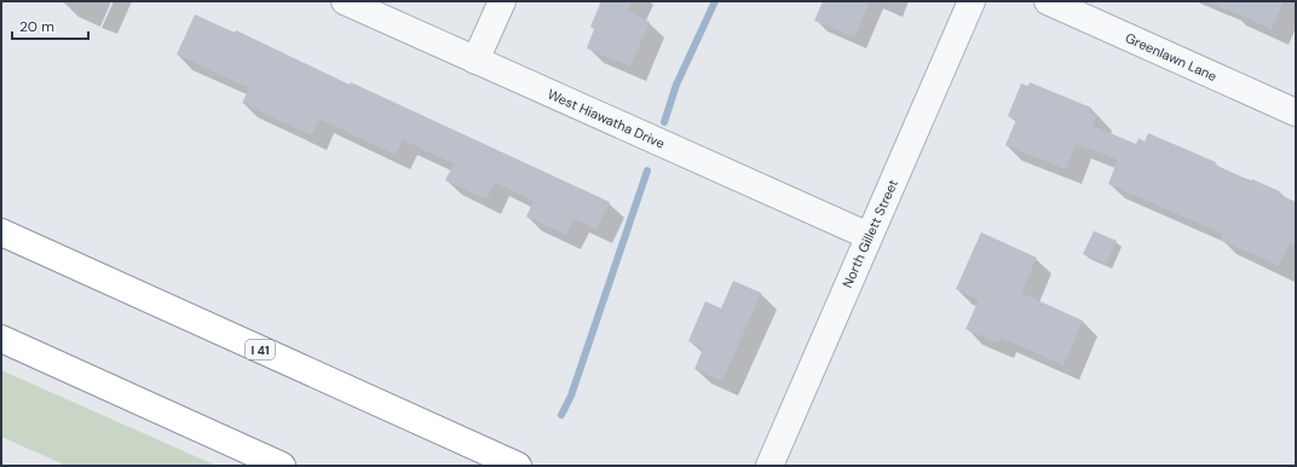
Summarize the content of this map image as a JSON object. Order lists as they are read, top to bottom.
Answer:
{
  "streets": {
    "highway": ["I 41"],
    "street": ["Greenlawn Lane", "West Hiawatha Drive", "North Gillett Street"]
  },
  "crossings": [
    ["West Hiawatha Drive", "North Gillett Street"]
  ],
  "scale_bar": "20 m"
}
